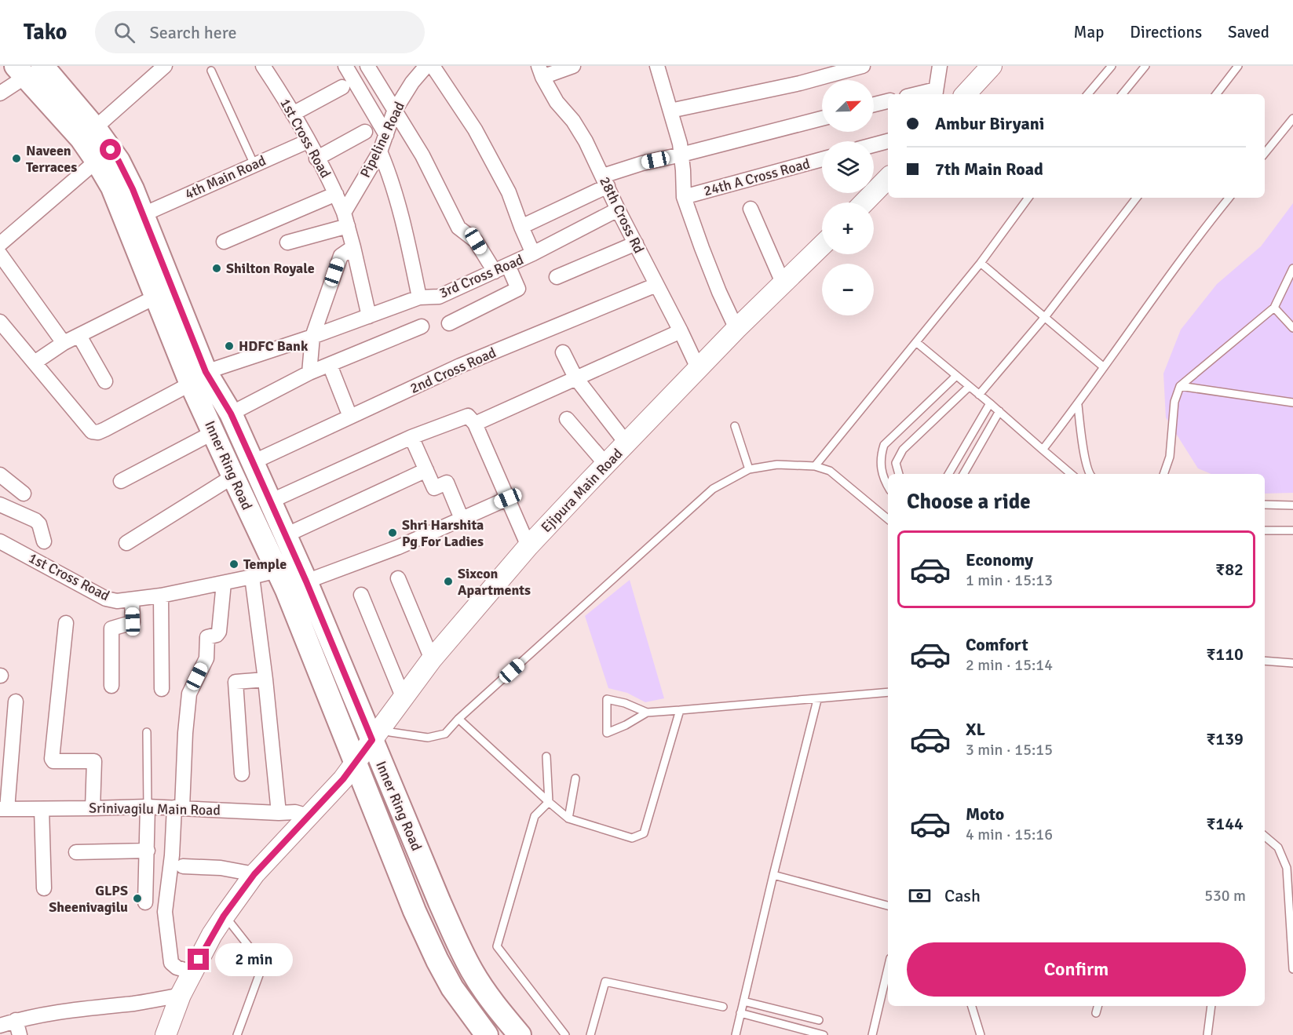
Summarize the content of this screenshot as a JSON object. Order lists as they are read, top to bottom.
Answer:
{
  "streets": {
    "main road": ["Inner Ring Road"],
    "street": [
      "1st Cross Road",
      "Pipeline Road",
      "4th Main Road",
      "24th A Cross Road",
      "28th Cross Rd",
      "3rd Cross Road",
      "2nd Cross Road",
      "Ejipura Main Road",
      "Srinivagilu Main Road"
    ]
  },
  "crossings": [
    ["1st Cross Road", "Pipeline Road"],
    ["1st Cross Road", "4th Main Road"],
    ["1st Cross Road", "Inner Ring Road"],
    ["4th Main Road", "Inner Ring Road"],
    ["28th Cross Rd", "3rd Cross Road"],
    ["28th Cross Rd", "2nd Cross Road"],
    ["28th Cross Rd", "Ejipura Main Road"],
    ["3rd Cross Road", "Inner Ring Road"],
    ["2nd Cross Road", "Inner Ring Road"],
    ["Inner Ring Road", "Ejipura Main Road"],
    ["Ejipura Main Road", "Srinivagilu Main Road"]
  ],
  "places": [
    "Naveen Terraces",
    "Shilton Royale",
    "HDFC Bank",
    "Shri Harshita Pg For Ladies",
    "Temple",
    "Sixcon Apartments",
    "GLPS Sheenivagilu"
  ],
  "north": "top right",
  "page": {
    "header": "Tako",
    "search": "Search here",
    "nav": ["Map", "Directions", "Saved"],
    "map_buttons": ["+", "−"],
    "banner": ["Ambur Biryani", "7th Main Road"],
    "heading": "Choose a ride",
    "list": [
      {
        "name": "Economy",
        "note": "1 min · 15:13",
        "value": "₹82"
      },
      {
        "name": "Comfort",
        "note": "2 min · 15:14",
        "value": "₹110"
      },
      {
        "name": "XL",
        "note": "3 min · 15:15",
        "value": "₹139"
      },
      {
        "name": "Moto",
        "note": "4 min · 15:16",
        "value": "₹144"
      }
    ],
    "pay": ["Cash", "530 m"],
    "buttons": "Confirm",
    "bubble": "2 min"
  }
}
